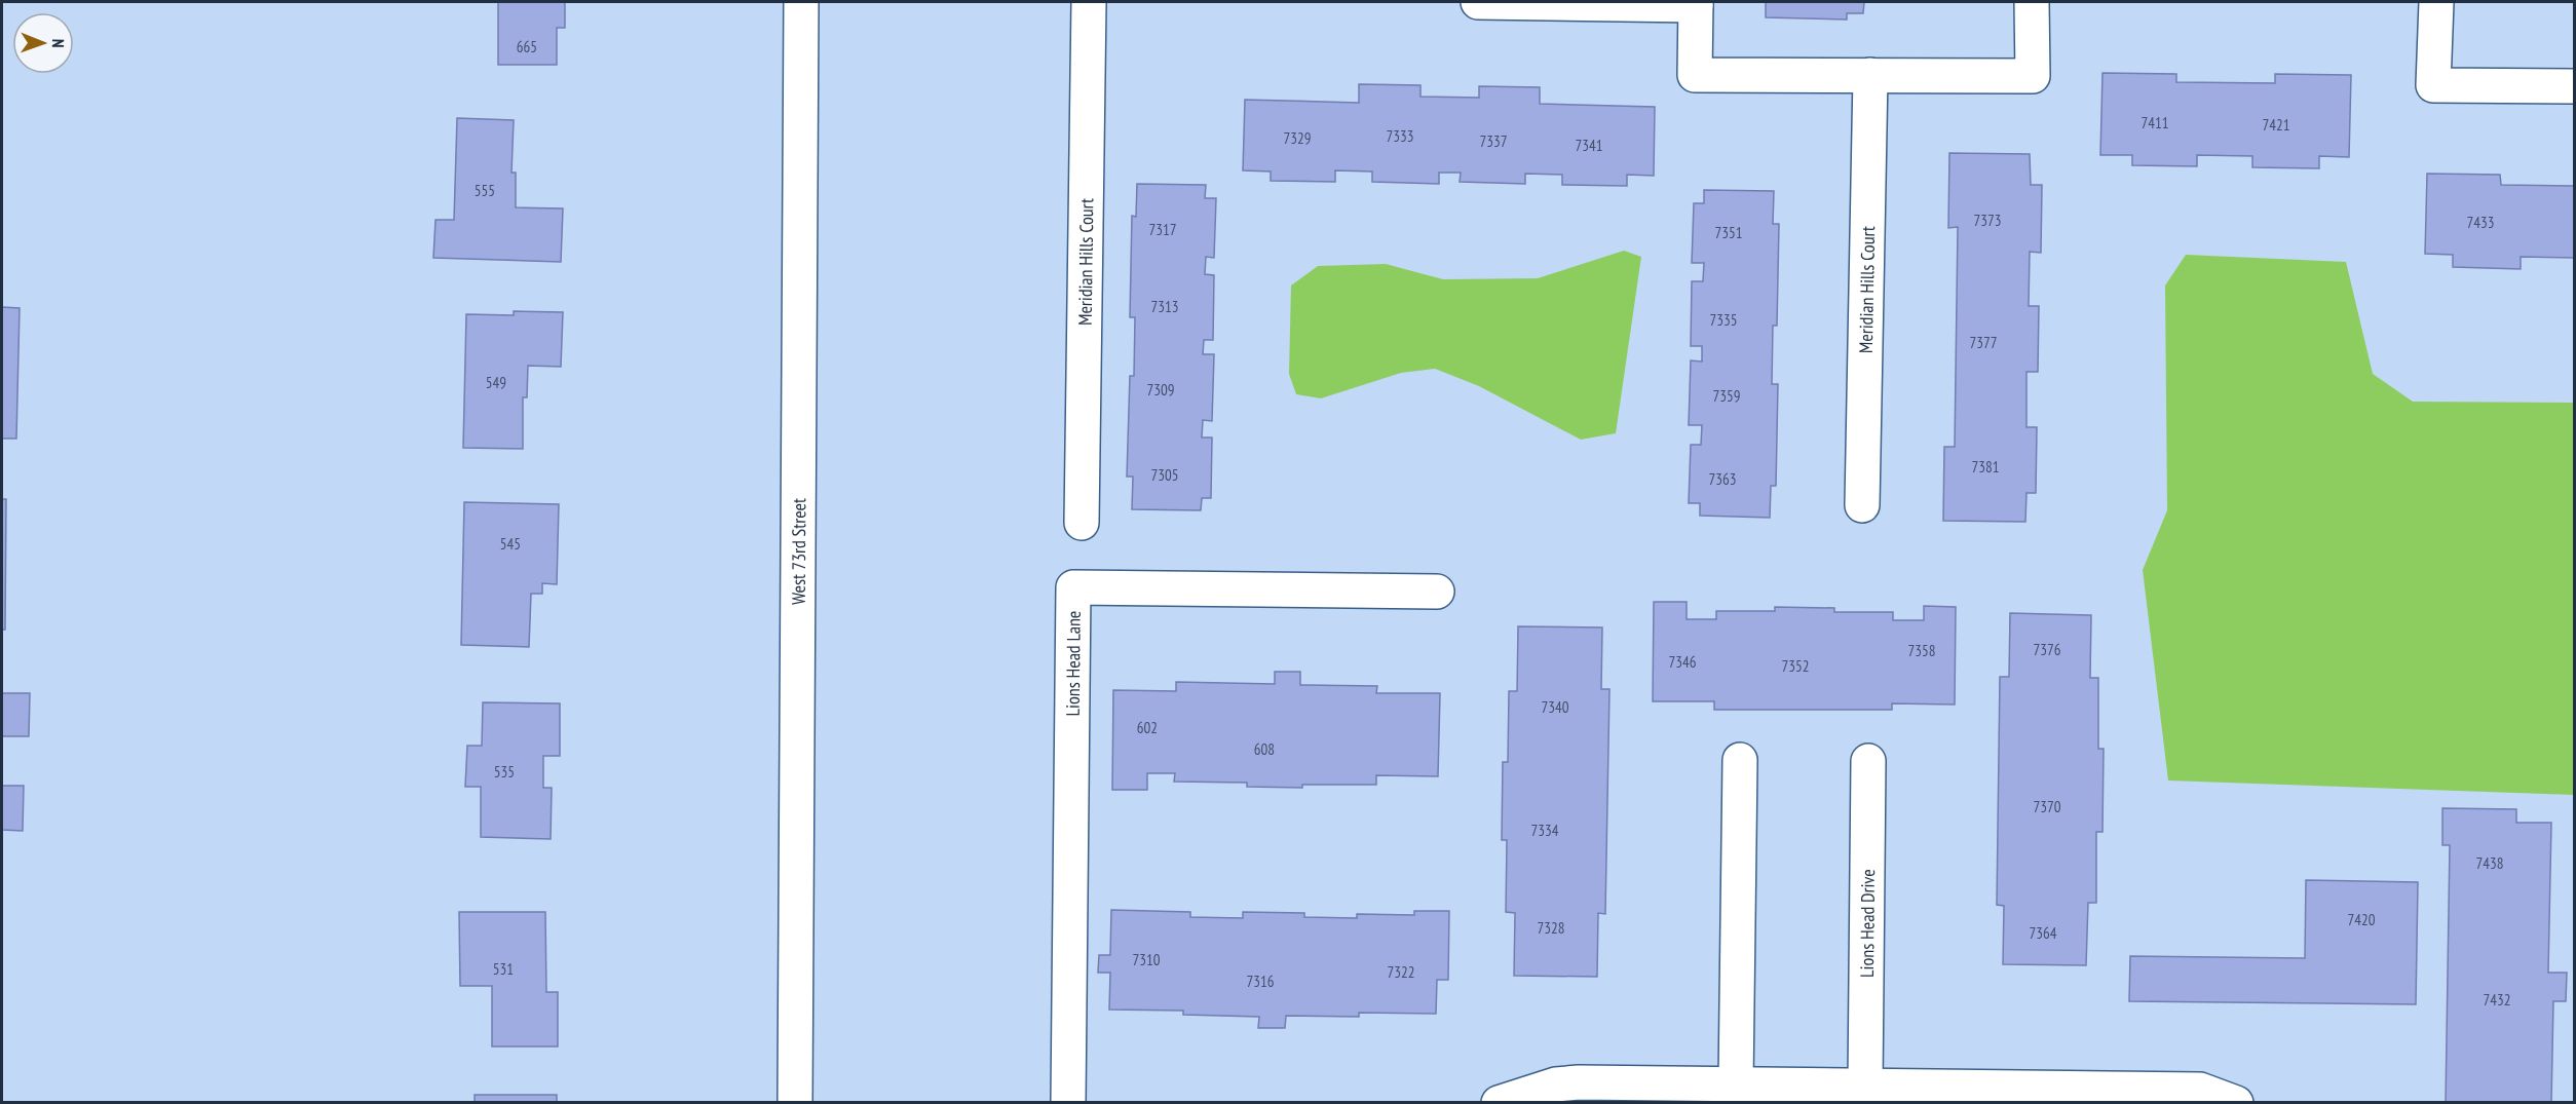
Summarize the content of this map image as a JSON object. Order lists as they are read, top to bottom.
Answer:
{
  "streets": {
    "street": [
      "Meridian Hills Court",
      "West 73rd Street",
      "Lions Head Lane",
      "Lions Head Drive"
    ]
  },
  "house_numbers": [
    "665",
    "7411",
    "7421",
    "7333",
    "7329",
    "7337",
    "7341",
    "555",
    "7373",
    "7433",
    "7317",
    "7351",
    "7313",
    "7335",
    "7377",
    "549",
    "7309",
    "7359",
    "7381",
    "7305",
    "7363",
    "545",
    "7376",
    "7358",
    "7346",
    "7352",
    "7340",
    "602",
    "608",
    "535",
    "7370",
    "7334",
    "7438",
    "7420",
    "7328",
    "7364",
    "7310",
    "531",
    "7322",
    "7316",
    "7432"
  ],
  "north": "right"
}
